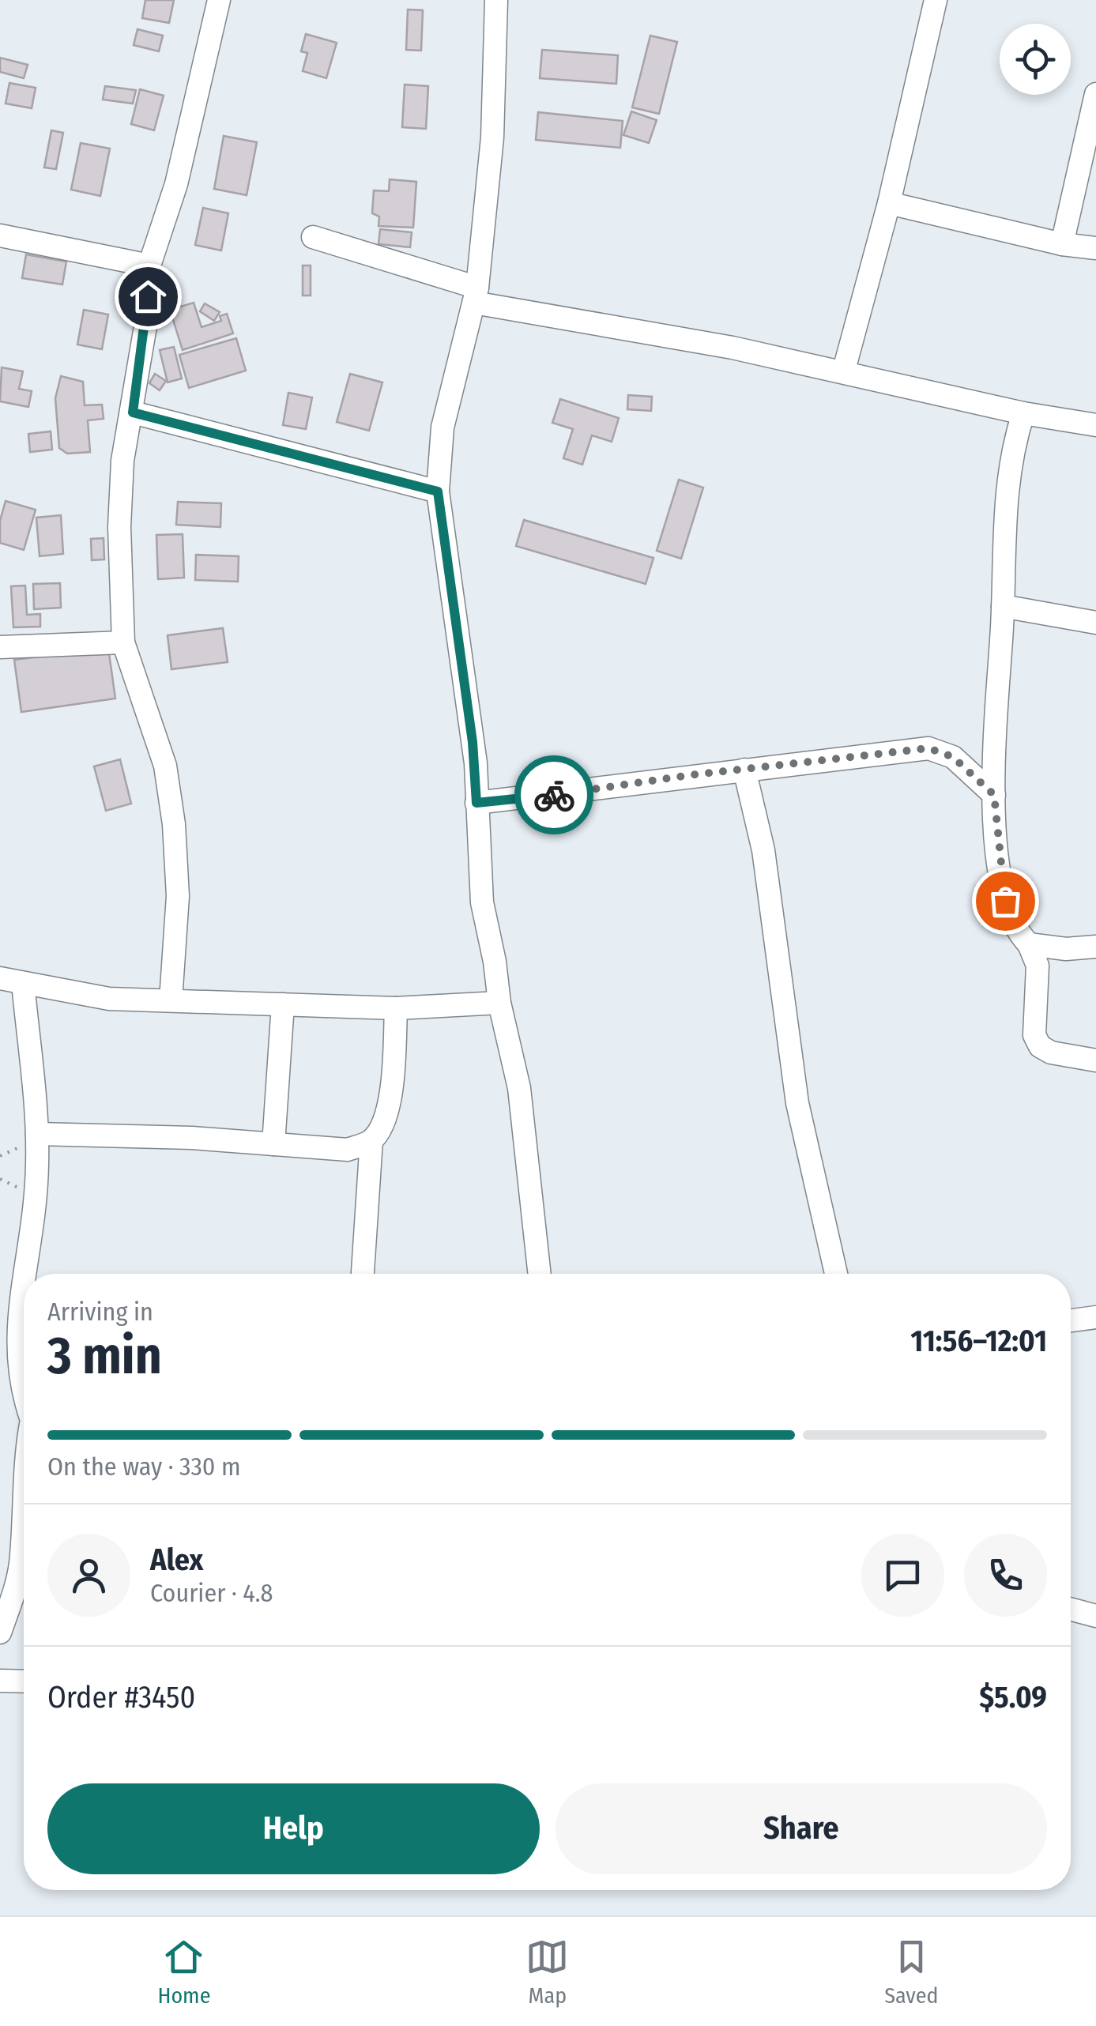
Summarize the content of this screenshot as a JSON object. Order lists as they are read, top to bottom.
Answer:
{
  "page": {
    "heading": ["3 min", "Arriving in", "11:56–12:01"],
    "panel": [
      "Alex",
      "Courier · 4.8",
      "Order #3450",
      "$5.09"
    ],
    "bar": "On the way · 330 m",
    "buttons": ["Help", "Share"],
    "tabs": ["Home", "Map", "Saved"]
  }
}
